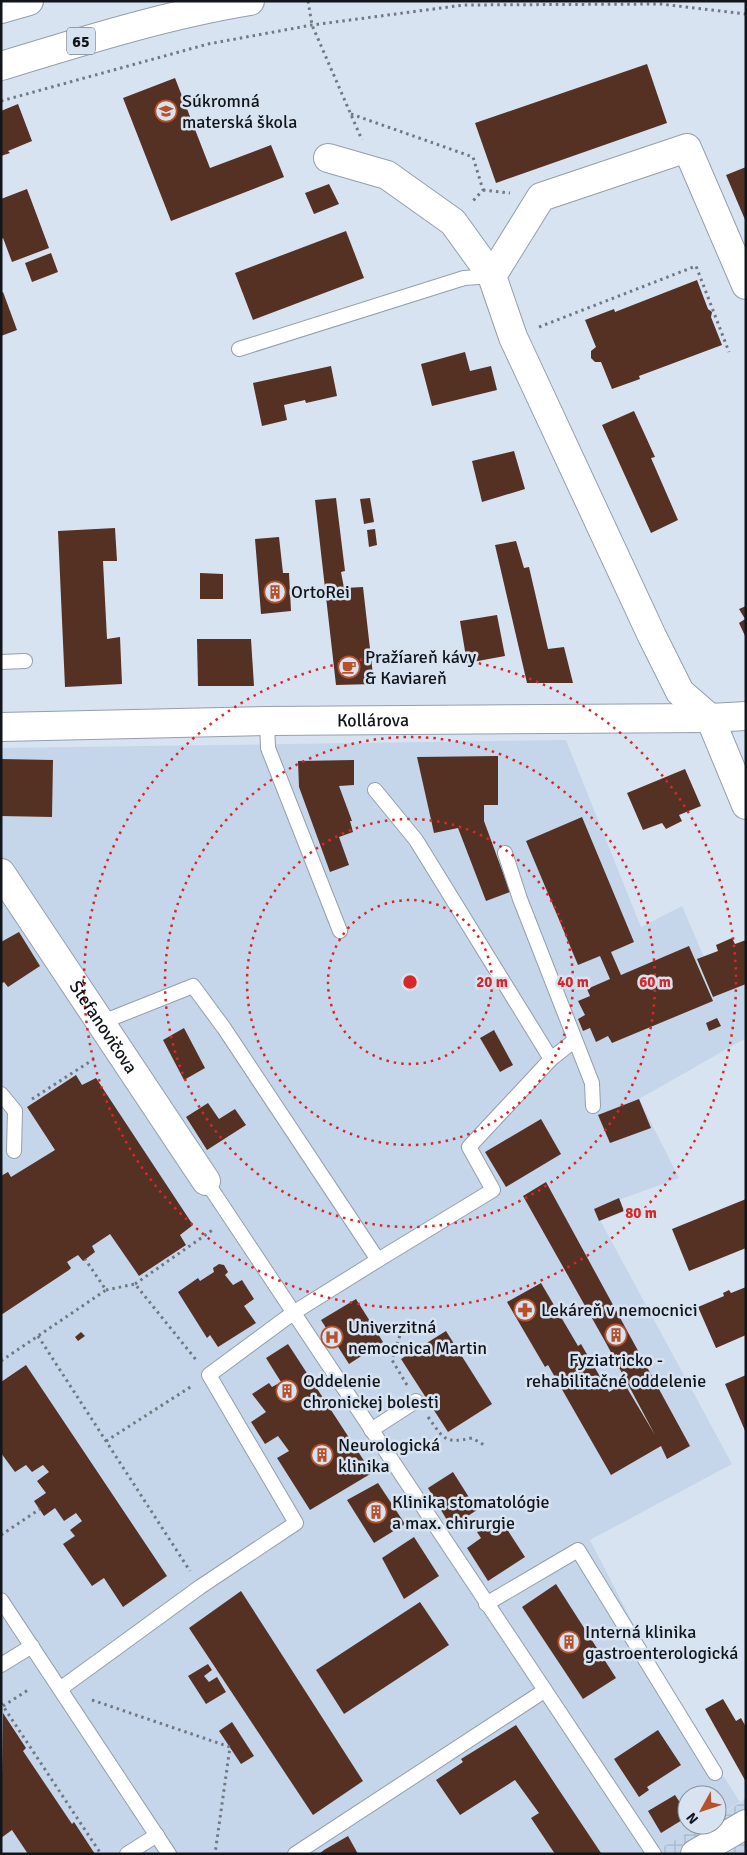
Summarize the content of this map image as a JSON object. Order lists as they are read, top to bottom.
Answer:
{
  "streets": {
    "street": ["65", "Kollárova", "Štefanovičova"]
  },
  "places": {
    "school or university": ["Súkromná materská škola"],
    "building": [
      "OrtoRei",
      "Fyziatricko - rehabilitačné oddelenie",
      "Oddelenie chronickej bolesti",
      "Neurologická klinika",
      "Klinika stomatológie a max. chirurgie",
      "Interná klinika gastroenterologická"
    ],
    "cafe": ["Pražíareň kávy & Kaviareň"],
    "pharmacy": ["Lekáreň v nemocnici"],
    "hospital": ["Univerzitná nemocnica Martin"]
  },
  "north": "bottom left",
  "rings": [
    "20 m",
    "40 m",
    "60 m",
    "80 m"
  ]
}
